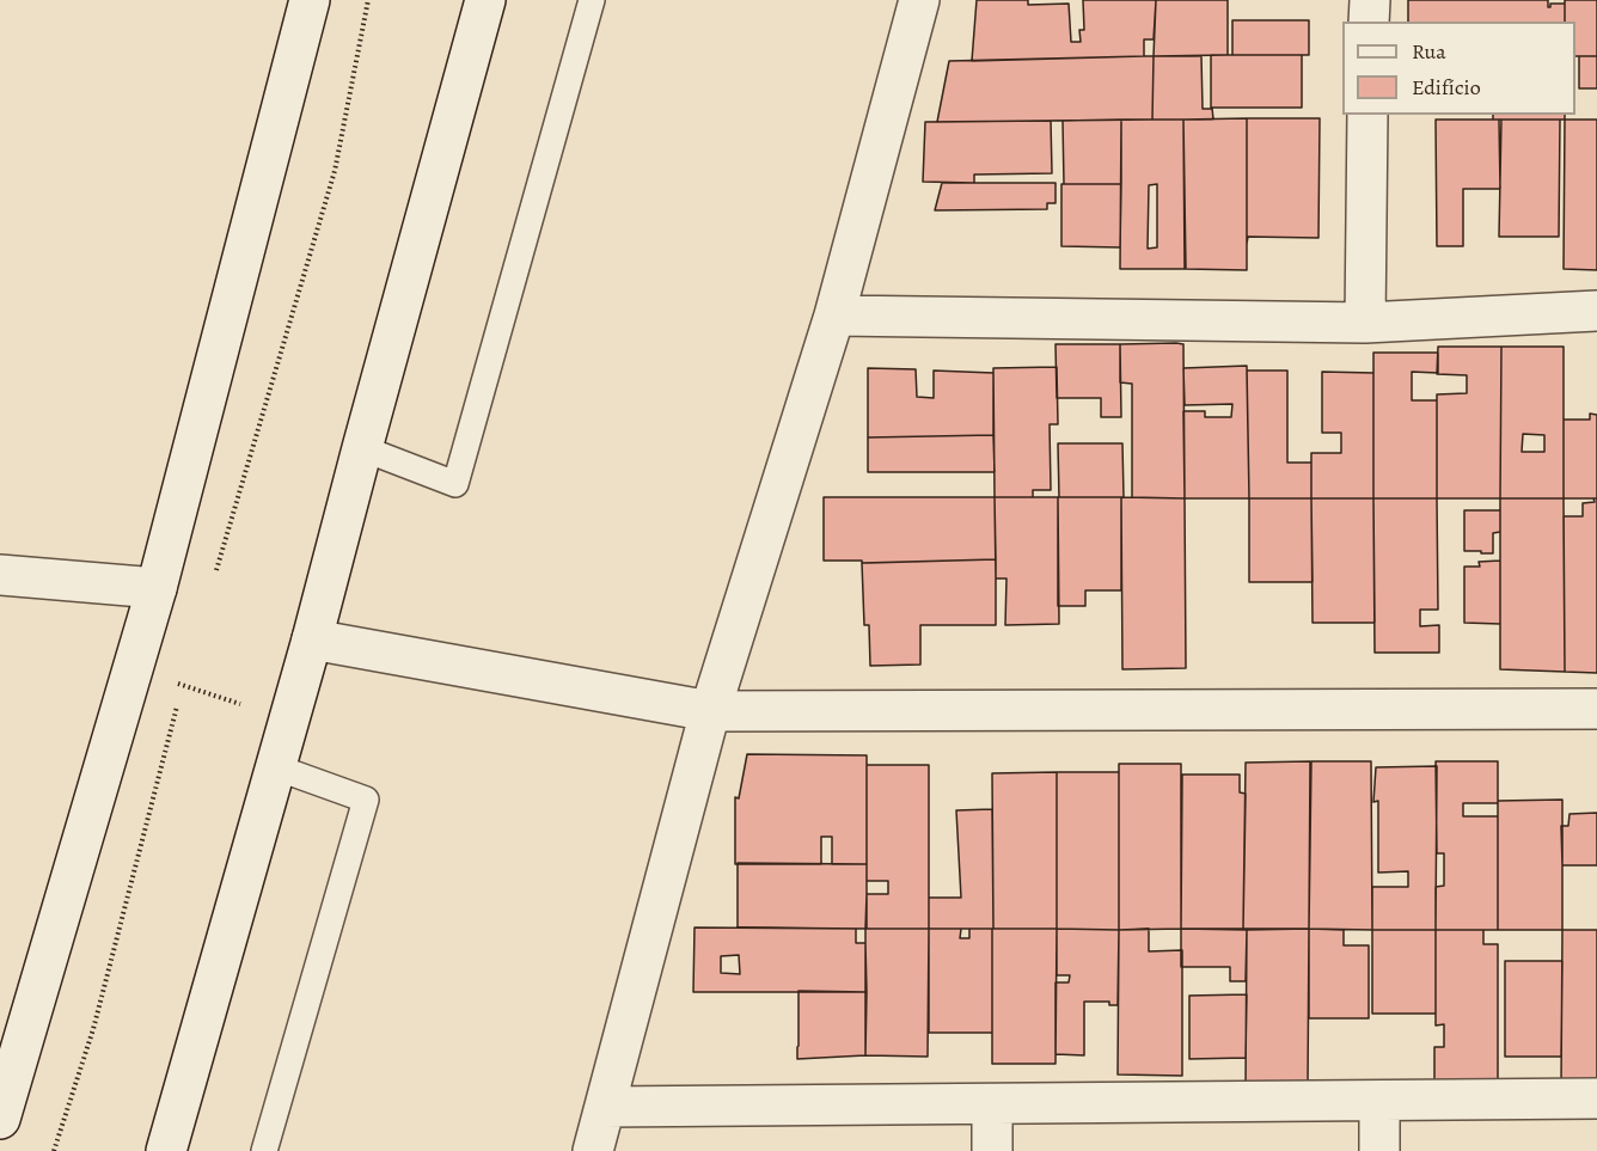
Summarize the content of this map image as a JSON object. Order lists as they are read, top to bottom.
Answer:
{
  "legend": ["Rua", "Edifício"]
}
